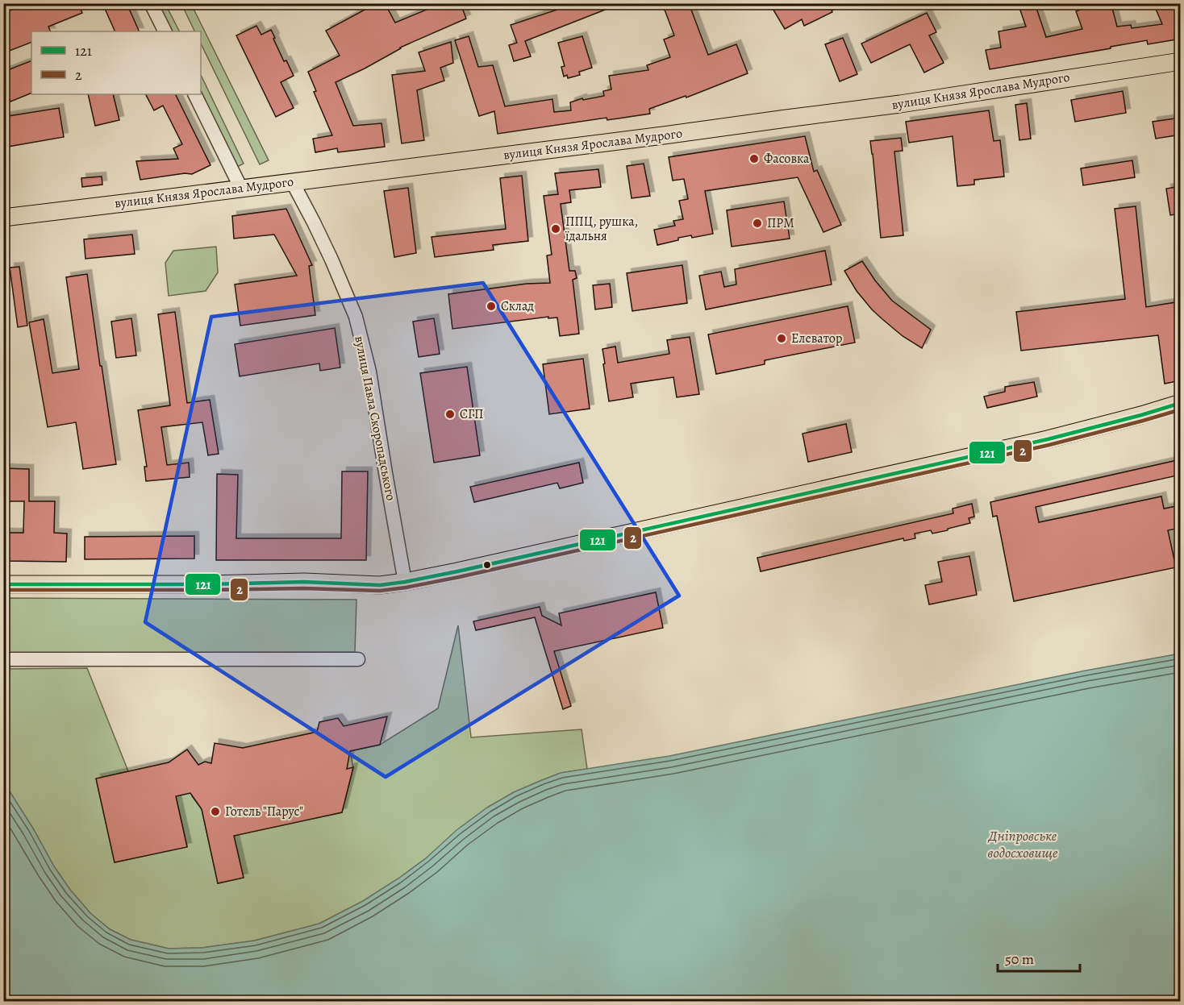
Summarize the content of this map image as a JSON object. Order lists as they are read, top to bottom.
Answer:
{
  "streets": {
    "main road": ["вулиця Князя Ярослава Мудрого"],
    "street": ["вулиця Павла Скоропадського"]
  },
  "crossings": [
    ["вулиця Князя Ярослава Мудрого", "вулиця Павла Скоропадського"]
  ],
  "water": ["Дніпровське водосховище"],
  "places": [
    "Фасовка",
    "ПРМ",
    "ППЦ, рушка, їдальня",
    "Склад",
    "Елеватор",
    "СГП",
    "Готель \"Парус\""
  ],
  "lines": ["transit line 121", "transit line 2"],
  "legend": ["121", "2"],
  "scale_bar": "50 m"
}
